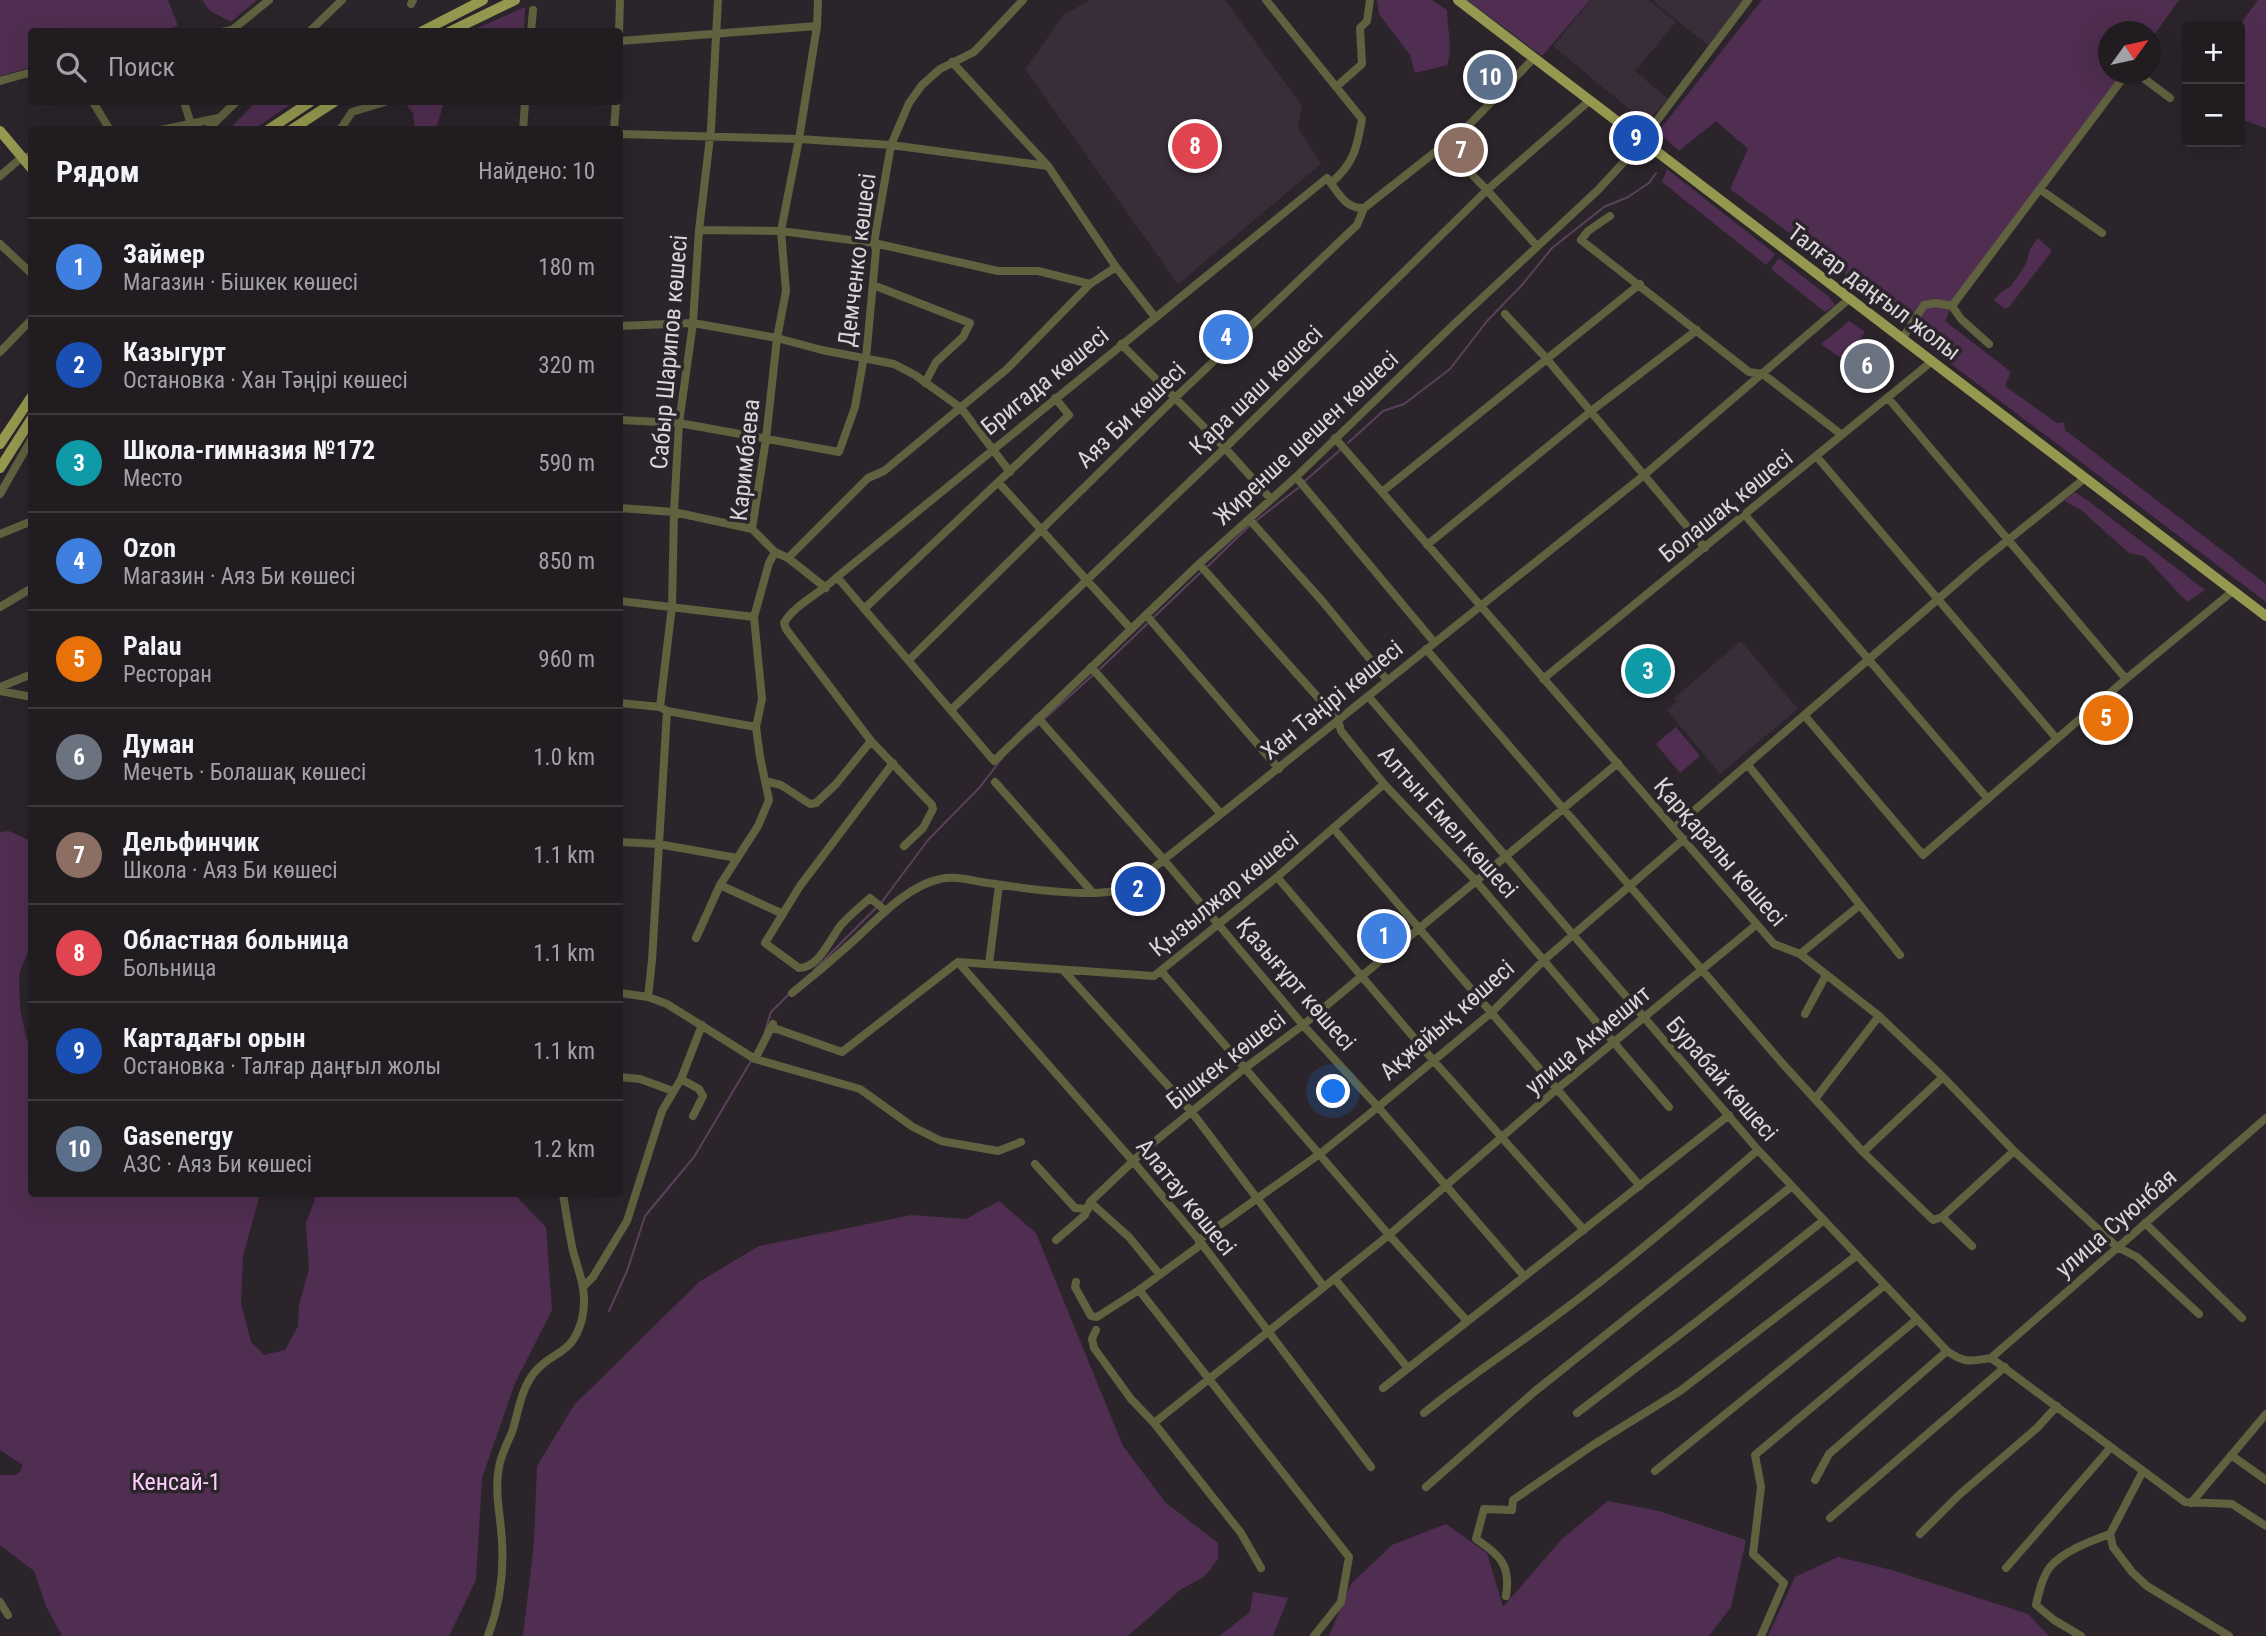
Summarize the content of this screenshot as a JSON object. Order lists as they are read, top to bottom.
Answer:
{
  "streets": {
    "main road": ["Талғар даңғыл жолы"],
    "street": [
      "Демченко көшесі",
      "Сабыр Шарипов көшесі",
      "Бригада көшесі",
      "Қара шаш көшесі",
      "Аяз Би көшесі",
      "Жиренше шешен көшесі",
      "Каримбаева",
      "Болашақ көшесі",
      "Хан Тәңірі көшесі",
      "Алтын Емел көшесі",
      "Қарқаралы көшесі",
      "Қызылжар көшесі",
      "Қазығұрт көшесі",
      "Ақжайық көшесі",
      "улица Акмешит",
      "Бішкек көшесі",
      "Бурабай көшесі",
      "Алатау көшесі",
      "улица Суюнбая"
    ]
  },
  "crossings": [
    ["Демченко көшесі", "Каримбаева"],
    ["Талғар даңғыл жолы", "Қара шаш көшесі"],
    ["Талғар даңғыл жолы", "Аяз Би көшесі"],
    ["Талғар даңғыл жолы", "Жиренше шешен көшесі"],
    ["Талғар даңғыл жолы", "Болашақ көшесі"],
    ["Талғар даңғыл жолы", "Хан Тәңірі көшесі"],
    ["Қара шаш көшесі", "Жиренше шешен көшесі"],
    ["Жиренше шешен көшесі", "Алтын Емел көшесі"],
    ["Жиренше шешен көшесі", "Қарқаралы көшесі"],
    ["Жиренше шешен көшесі", "Қазығұрт көшесі"],
    ["Болашақ көшесі", "Қарқаралы көшесі"],
    ["Хан Тәңірі көшесі", "Алтын Емел көшесі"],
    ["Хан Тәңірі көшесі", "Қарқаралы көшесі"],
    ["Хан Тәңірі көшесі", "Қазығұрт көшесі"],
    ["Хан Тәңірі көшесі", "Бурабай көшесі"],
    ["Алтын Емел көшесі", "Қызылжар көшесі"],
    ["Алтын Емел көшесі", "Ақжайық көшесі"],
    ["Алтын Емел көшесі", "улица Акмешит"],
    ["Алтын Емел көшесі", "Бішкек көшесі"],
    ["Қарқаралы көшесі", "Ақжайық көшесі"],
    ["Қарқаралы көшесі", "улица Акмешит"],
    ["Қарқаралы көшесі", "Бішкек көшесі"],
    ["Қарқаралы көшесі", "улица Суюнбая"],
    ["Қызылжар көшесі", "Қазығұрт көшесі"],
    ["Қызылжар көшесі", "Алатау көшесі"],
    ["Қазығұрт көшесі", "Ақжайық көшесі"],
    ["Қазығұрт көшесі", "улица Акмешит"],
    ["Қазығұрт көшесі", "Бішкек көшесі"],
    ["Ақжайық көшесі", "Бурабай көшесі"],
    ["Ақжайық көшесі", "Алатау көшесі"],
    ["улица Акмешит", "Бурабай көшесі"],
    ["улица Акмешит", "Алатау көшесі"],
    ["Бішкек көшесі", "Бурабай көшесі"],
    ["Бішкек көшесі", "Алатау көшесі"]
  ],
  "parks": ["Кенсай-1"],
  "north": "top right",
  "page": {
    "map_buttons": ["+", "−"],
    "search": "Поиск",
    "pins": [
      "10",
      "9",
      "8",
      "7",
      "4",
      "6",
      "3",
      "5",
      "2",
      "1"
    ],
    "heading": ["Рядом", "Найдено: 10"],
    "list": [
      {
        "mark": "1",
        "name": "Займер",
        "note": "Магазин · Бішкек көшесі",
        "value": "180 m"
      },
      {
        "mark": "2",
        "name": "Казыгурт",
        "note": "Остановка · Хан Тәңірі көшесі",
        "value": "320 m"
      },
      {
        "mark": "3",
        "name": "Школа-гимназия №172",
        "note": "Место",
        "value": "590 m"
      },
      {
        "mark": "4",
        "name": "Ozon",
        "note": "Магазин · Аяз Би көшесі",
        "value": "850 m"
      },
      {
        "mark": "5",
        "name": "Palau",
        "note": "Ресторан",
        "value": "960 m"
      },
      {
        "mark": "6",
        "name": "Думан",
        "note": "Мечеть · Болашақ көшесі",
        "value": "1.0 km"
      },
      {
        "mark": "7",
        "name": "Дельфинчик",
        "note": "Школа · Аяз Би көшесі",
        "value": "1.1 km"
      },
      {
        "mark": "8",
        "name": "Областная больница",
        "note": "Больница",
        "value": "1.1 km"
      },
      {
        "mark": "9",
        "name": "Картадағы орын",
        "note": "Остановка · Талғар даңғыл жолы",
        "value": "1.1 km"
      },
      {
        "mark": "10",
        "name": "Gasenergy",
        "note": "АЗС · Аяз Би көшесі",
        "value": "1.2 km"
      }
    ]
  }
}
